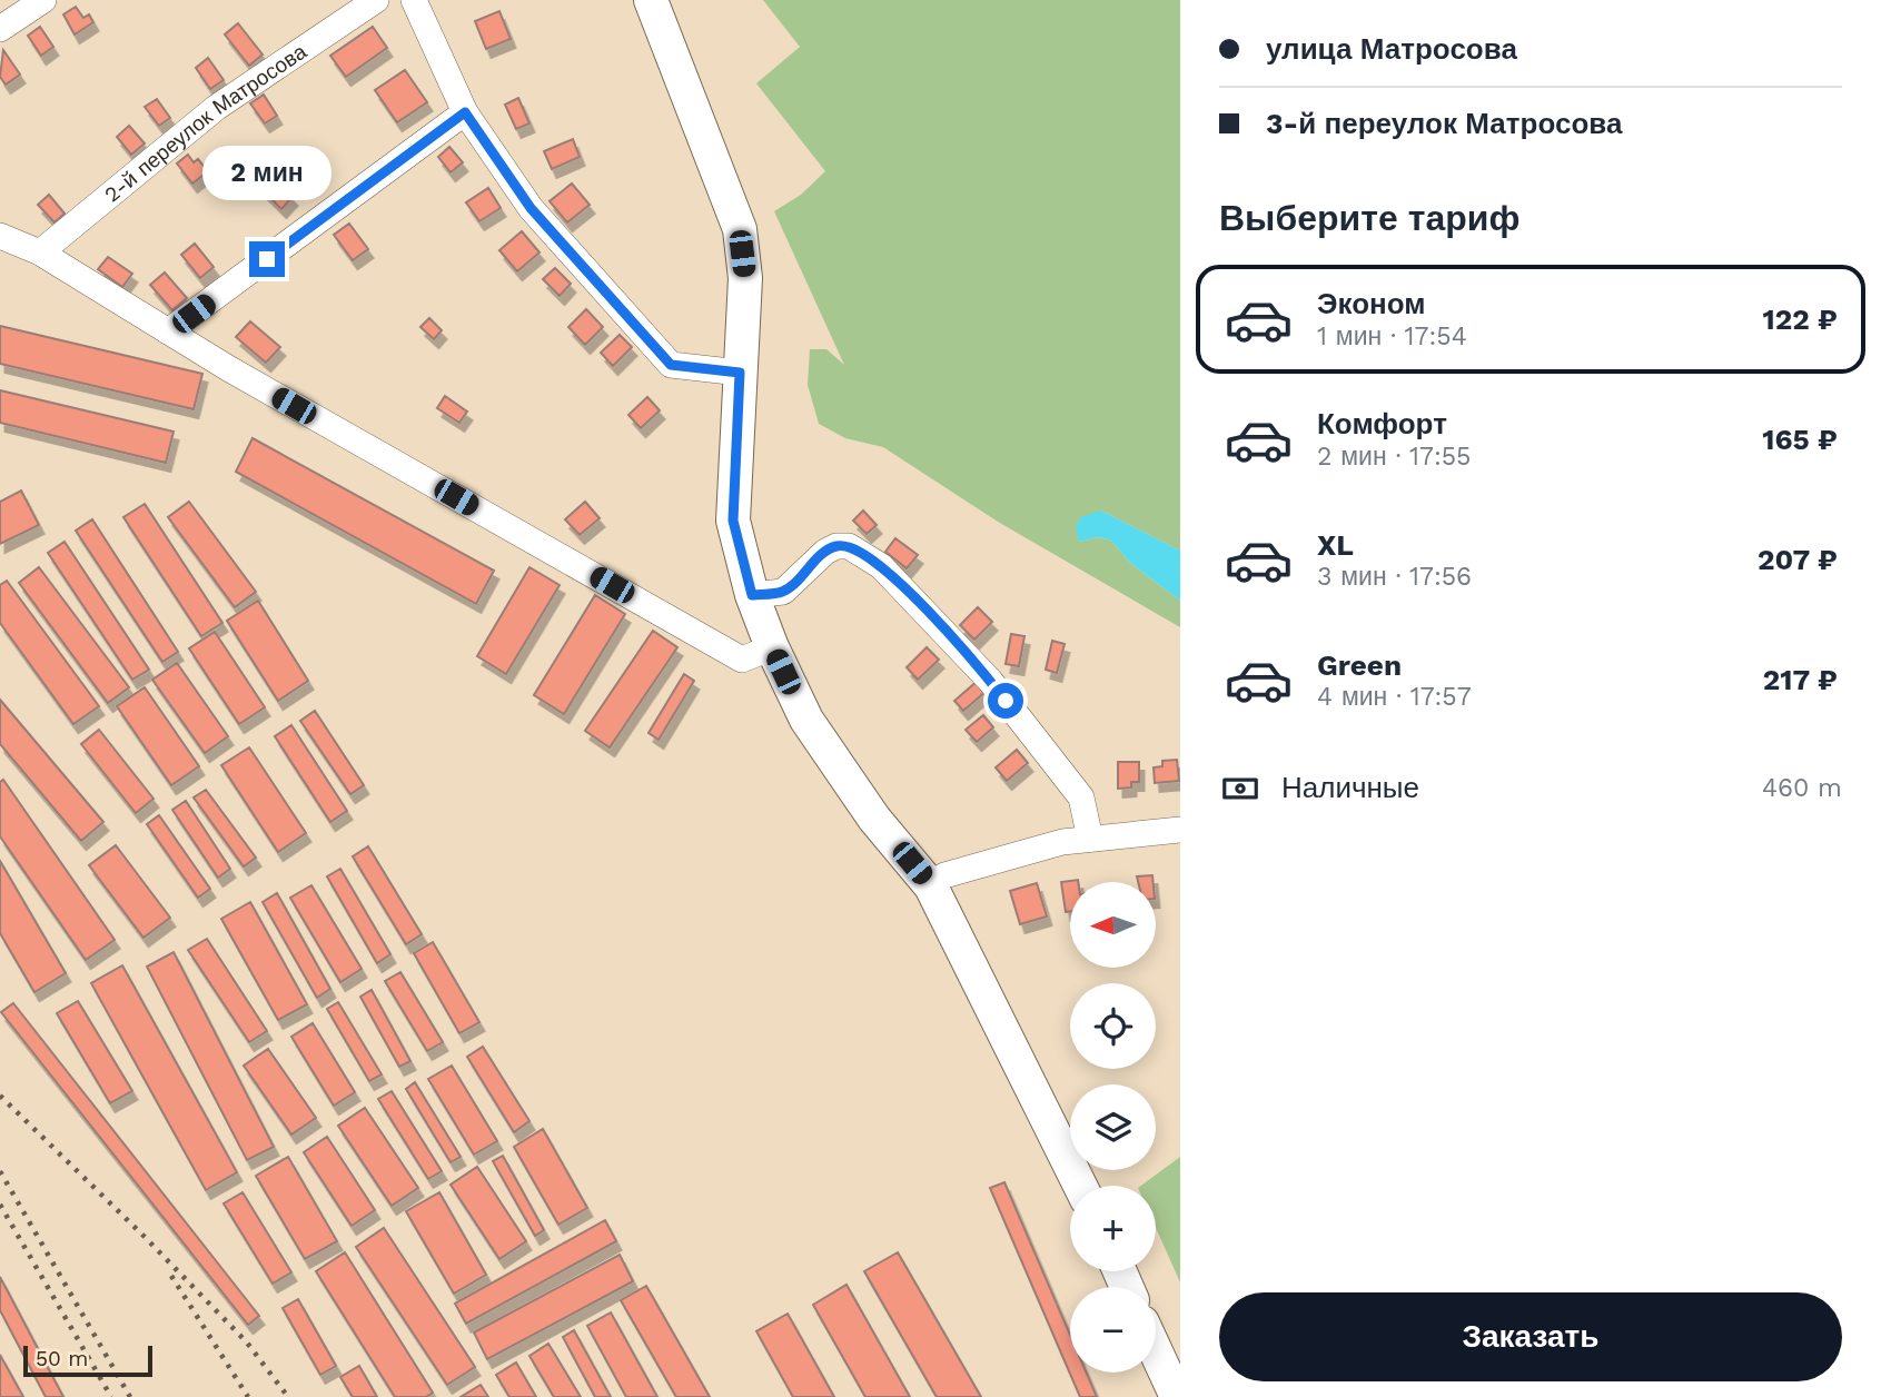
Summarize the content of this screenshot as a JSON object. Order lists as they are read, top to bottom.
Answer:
{
  "streets": {
    "street": ["2-й переулок Матросова"]
  },
  "scale_bar": "50 m",
  "north": "left",
  "page": {
    "banner": ["улица Матросова", "3-й переулок Матросова"],
    "bubble": "2 мин",
    "heading": "Выберите тариф",
    "list": [
      {
        "name": "Эконом",
        "note": "1 мин · 17:54",
        "value": "122 ₽"
      },
      {
        "name": "Комфорт",
        "note": "2 мин · 17:55",
        "value": "165 ₽"
      },
      {
        "name": "XL",
        "note": "3 мин · 17:56",
        "value": "207 ₽"
      },
      {
        "name": "Green",
        "note": "4 мин · 17:57",
        "value": "217 ₽"
      }
    ],
    "pay": ["Наличные", "460 m"],
    "map_buttons": ["+", "−"],
    "buttons": "Заказать",
    "scale": "50 m"
  }
}
